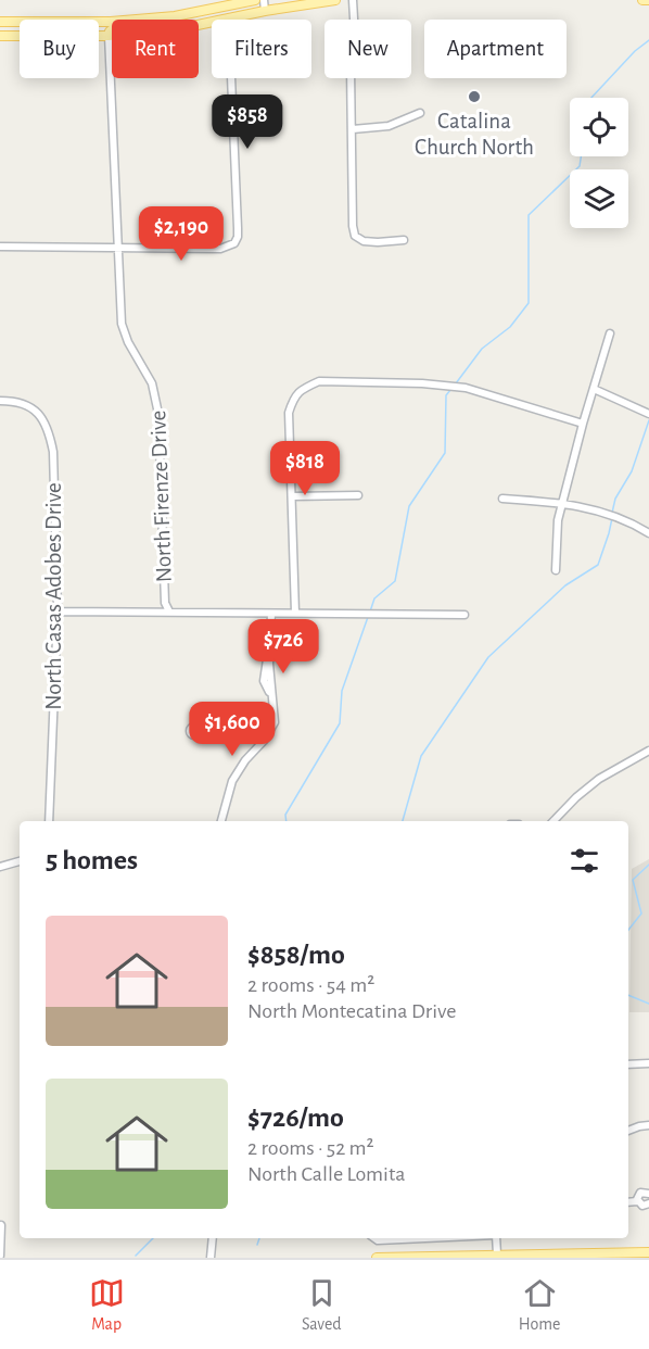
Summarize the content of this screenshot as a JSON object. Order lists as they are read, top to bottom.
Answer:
{
  "streets": {
    "street": ["North Firenze Drive", "North Casas Adobes Drive"]
  },
  "places": ["Catalina Church North"],
  "page": {
    "chip": [
      "Buy",
      "Rent",
      "Filters",
      "New",
      "Apartment"
    ],
    "price": [
      "$858",
      "$2,190",
      "$818",
      "$726",
      "$1,600"
    ],
    "heading": "5 homes",
    "list": [
      {
        "name": "$858/mo",
        "note": "2 rooms · 54 m² · North Montecatina Drive"
      },
      {
        "name": "$726/mo",
        "note": "2 rooms · 52 m² · North Calle Lomita"
      }
    ],
    "tabs": ["Map", "Saved", "Home"]
  }
}
